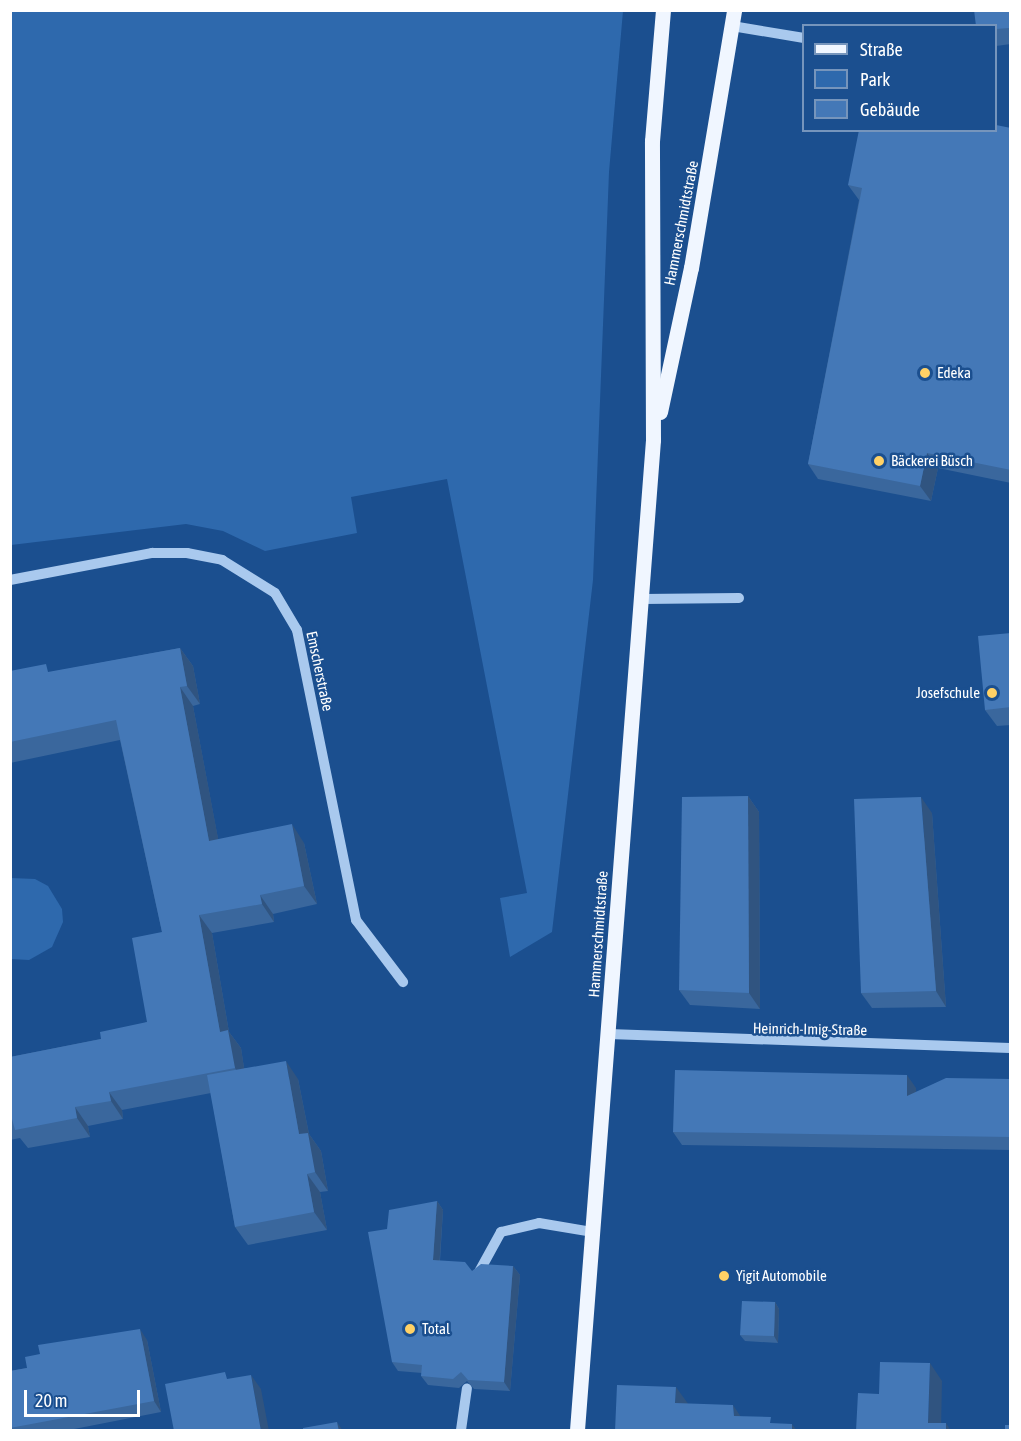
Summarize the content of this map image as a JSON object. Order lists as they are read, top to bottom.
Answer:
{
  "streets": {
    "main road": ["Hammerschmidtstraße"],
    "street": ["Emscherstraße", "Heinrich-Imig-Straße"]
  },
  "crossings": [
    ["Hammerschmidtstraße", "Heinrich-Imig-Straße"]
  ],
  "places": [
    "Edeka",
    "Bäckerei Büsch",
    "Josefschule",
    "Yigit Automobile",
    "Total"
  ],
  "legend": ["Straße", "Park", "Gebäude"],
  "scale_bar": "20 m"
}
